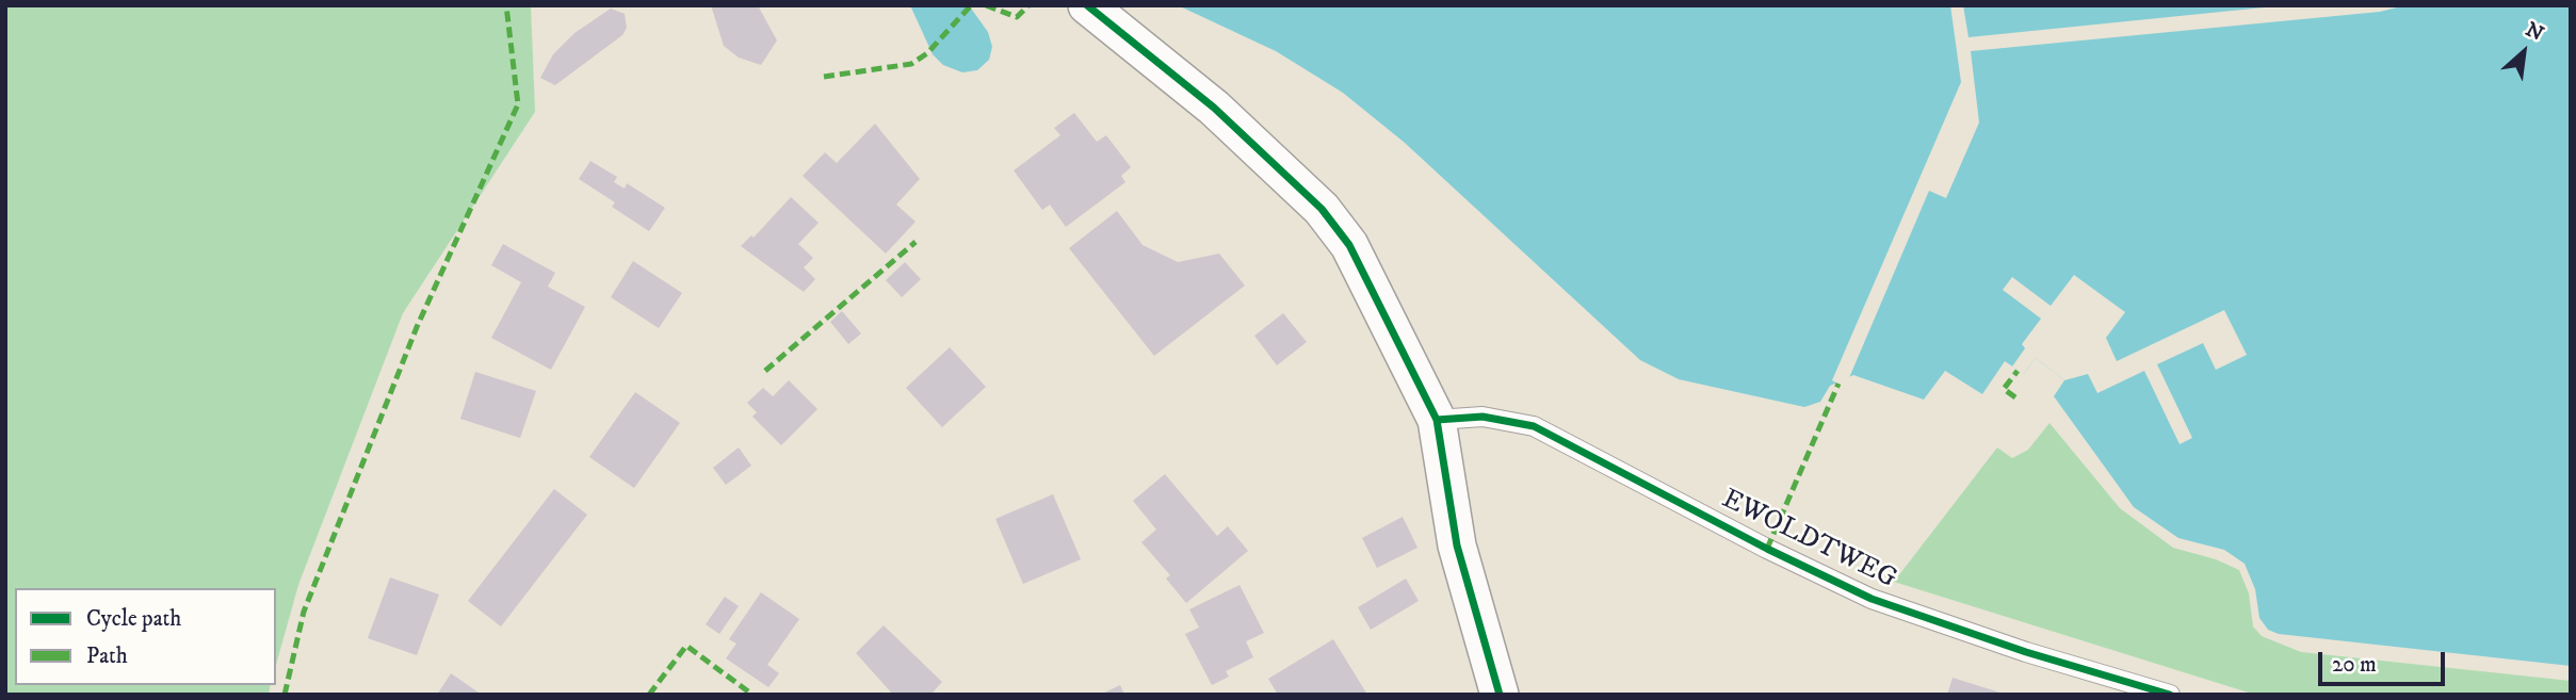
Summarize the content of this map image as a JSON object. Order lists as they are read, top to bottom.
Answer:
{
  "streets": {
    "lane": ["EWOLDTWEG"]
  },
  "legend": ["Cycle path", "Path"],
  "scale_bar": "20 m",
  "north": "top right"
}
